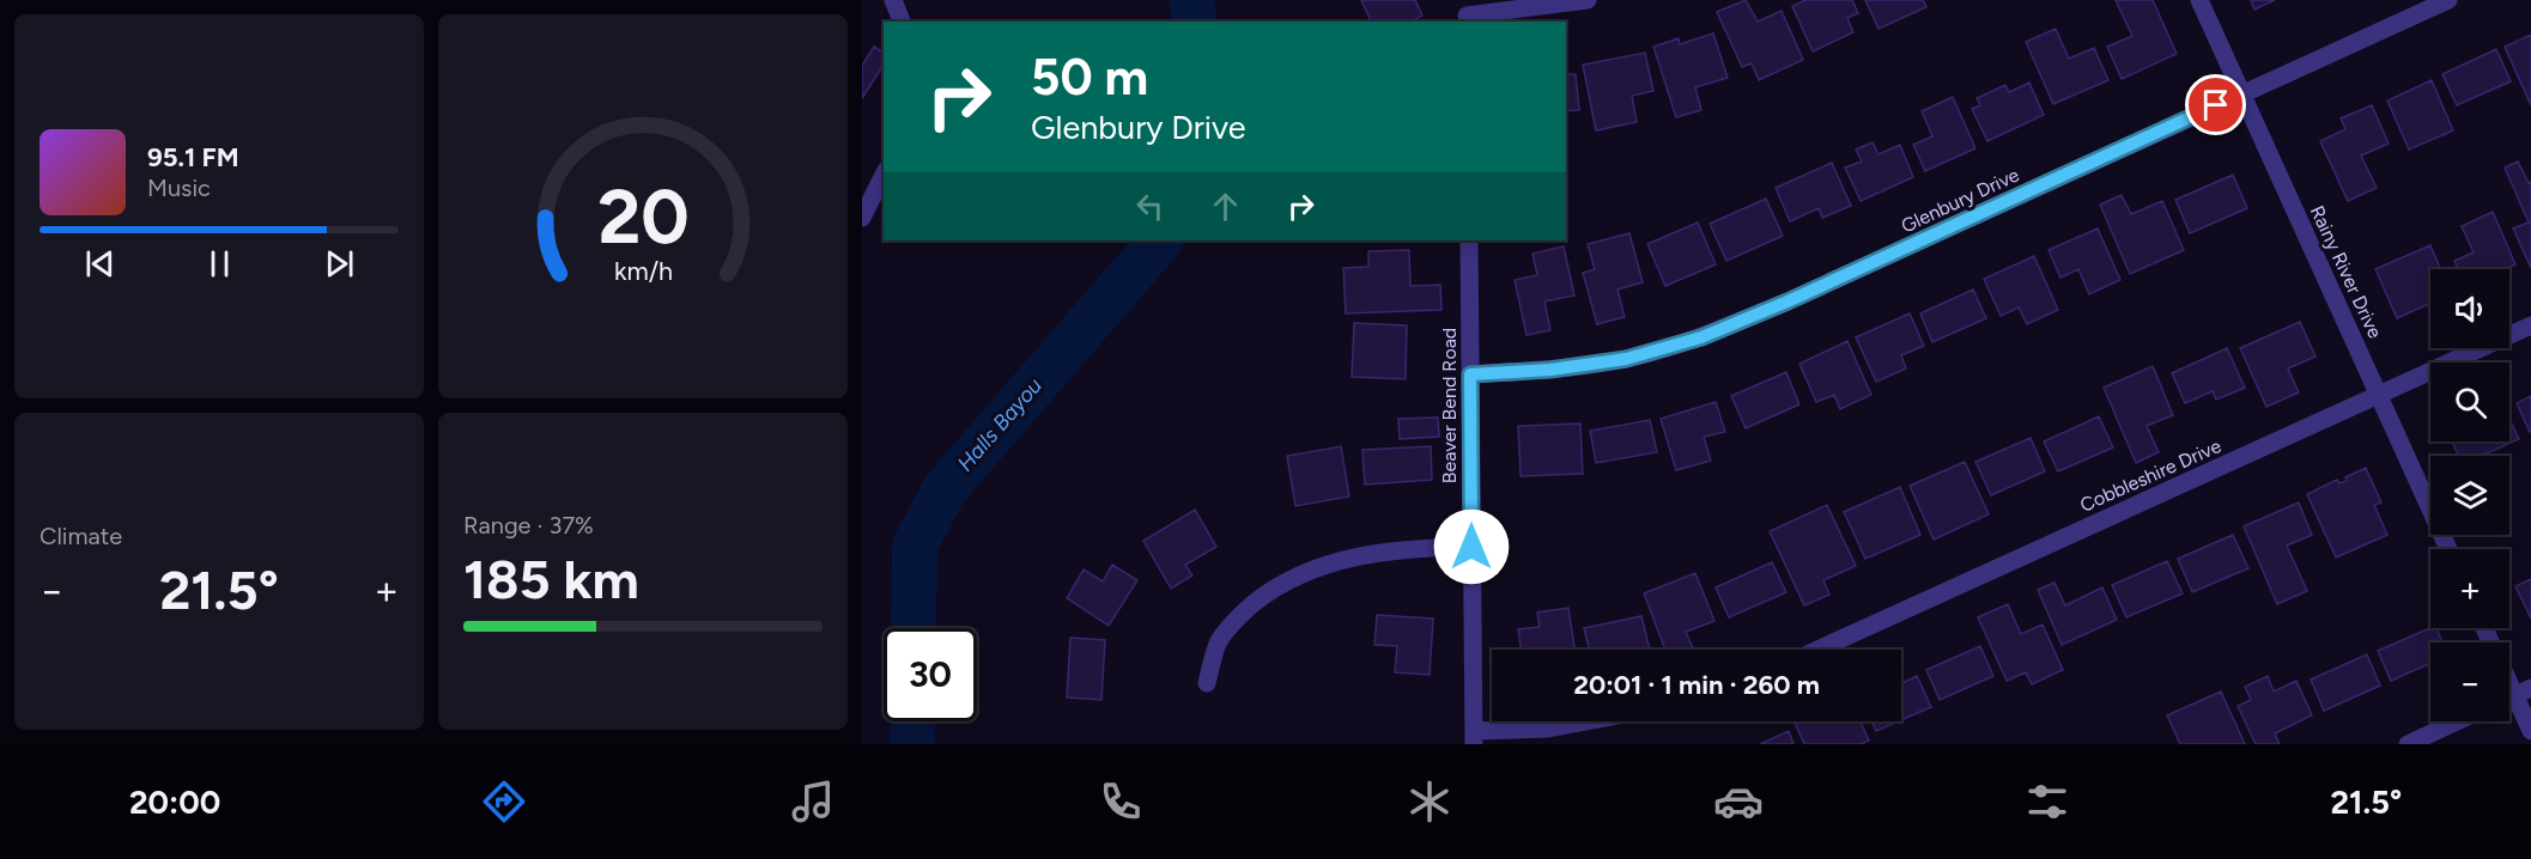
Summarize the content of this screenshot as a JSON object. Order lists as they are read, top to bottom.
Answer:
{
  "streets": {
    "street": [
      "Glenbury Drive",
      "Rainy River Drive",
      "Beaver Bend Road",
      "Cobbleshire Drive"
    ]
  },
  "crossings": [
    ["Glenbury Drive", "Rainy River Drive"],
    ["Glenbury Drive", "Beaver Bend Road"],
    ["Rainy River Drive", "Cobbleshire Drive"]
  ],
  "water": ["Halls Bayou"],
  "page": {
    "turn": ["50 m", "Glenbury Drive"],
    "song": ["95.1 FM", "Music"],
    "map_buttons": ["+", "−"],
    "tile": [
      "Climate",
      ["Range · 37%", "185 km"]
    ],
    "heat": ["−", "21.5°", "+"],
    "limit": "30",
    "trip": "20:01 · 1 min · 260 m",
    "tabs": ["20:00", "21.5°"],
    "gauge": ["20", "km/h"]
  }
}
